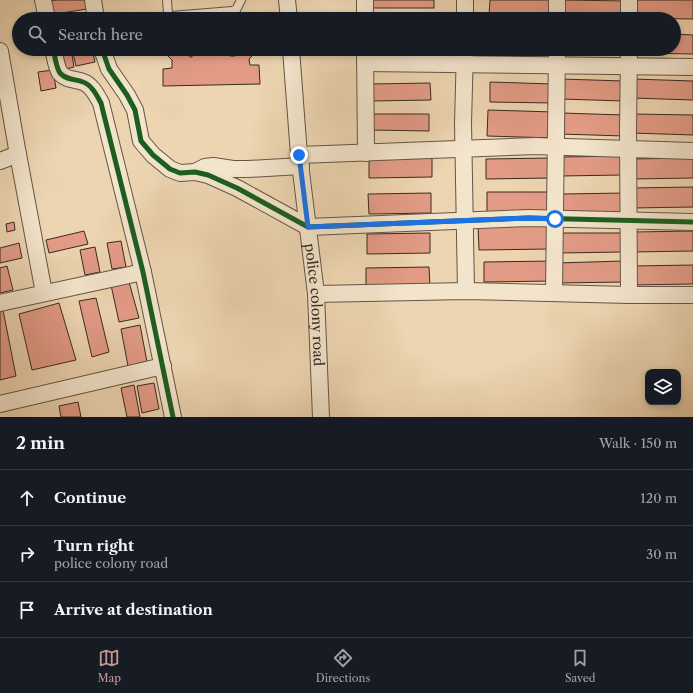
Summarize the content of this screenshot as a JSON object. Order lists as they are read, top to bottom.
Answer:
{
  "streets": {
    "street": ["police colony road"]
  },
  "page": {
    "search": "Search here",
    "heading": ["2 min", "Walk · 150 m"],
    "list": [
      ["Continue", "120 m"],
      ["Turn right", "police colony road", "30 m"],
      "Arrive at destination"
    ],
    "nav": ["Map", "Directions", "Saved"]
  }
}
